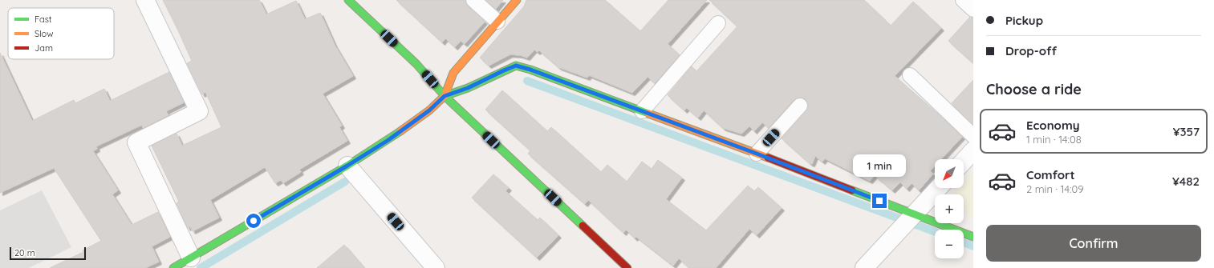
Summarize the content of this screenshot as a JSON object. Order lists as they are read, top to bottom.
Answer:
{
  "legend": ["Fast", "Slow", "Jam"],
  "scale_bar": "20 m",
  "north": "bottom left",
  "page": {
    "banner": ["Pickup", "Drop-off"],
    "heading": "Choose a ride",
    "list": [
      {
        "name": "Economy",
        "note": "1 min · 14:08",
        "value": "¥357"
      },
      {
        "name": "Comfort",
        "note": "2 min · 14:09",
        "value": "¥482"
      }
    ],
    "bubble": "1 min",
    "map_buttons": ["+", "−"],
    "buttons": "Confirm",
    "scale": "20 m"
  }
}
